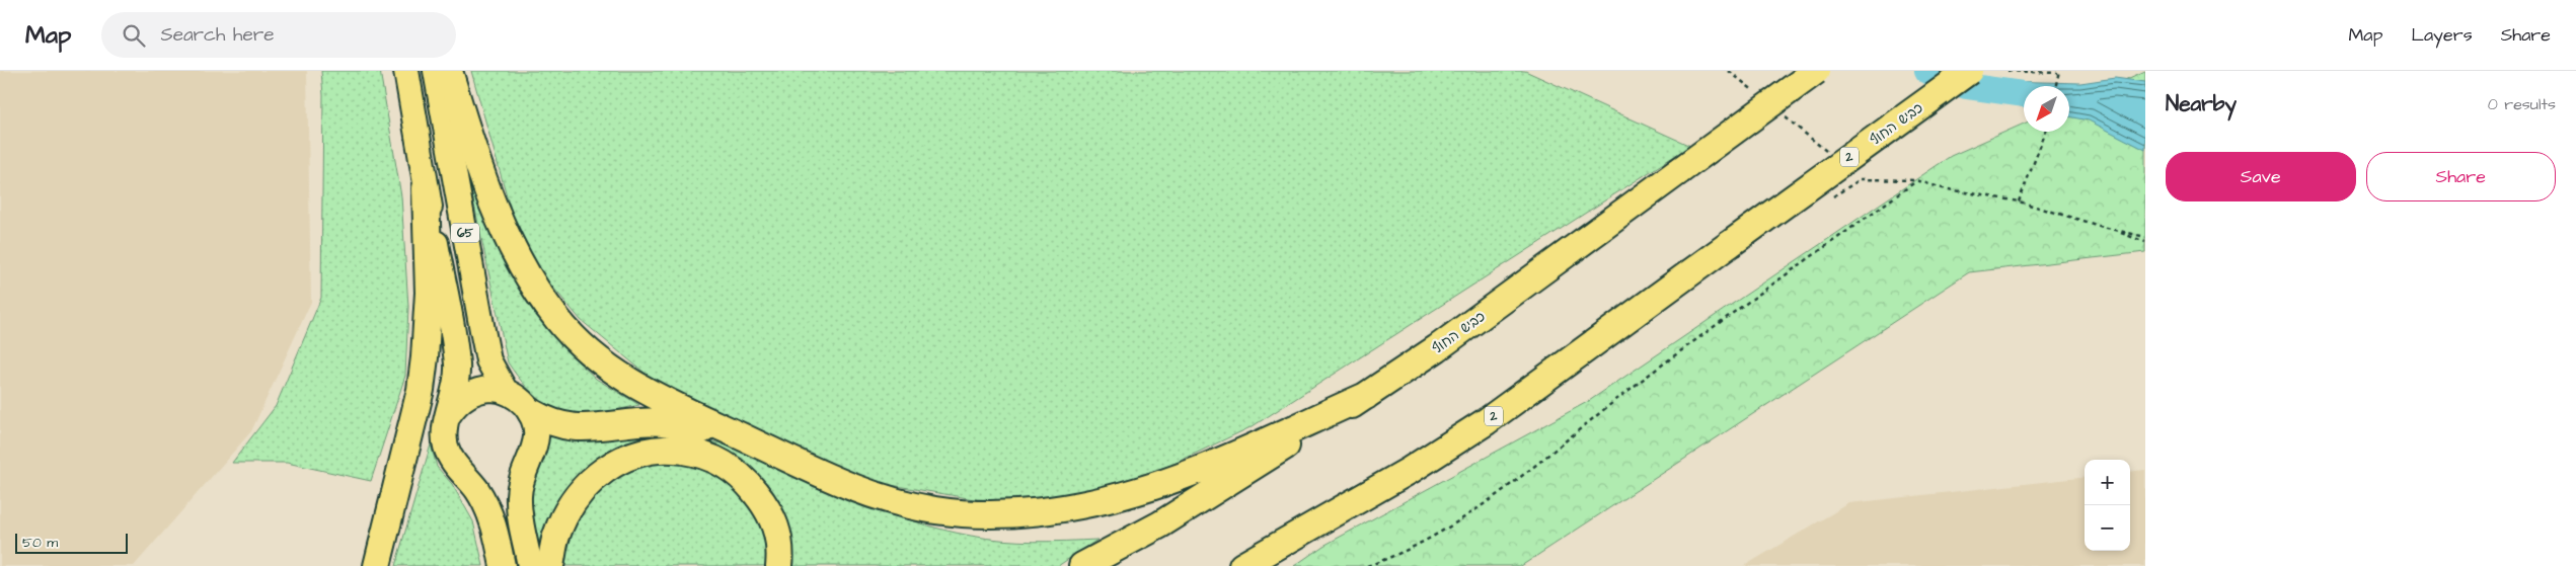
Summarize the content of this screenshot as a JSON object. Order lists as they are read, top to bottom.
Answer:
{
  "streets": {
    "highway": ["כביש החוף", "2", "65"]
  },
  "scale_bar": "50 m",
  "north": "bottom left",
  "page": {
    "header": "Map",
    "search": "Search here",
    "nav": ["Map", "Layers", "Share"],
    "heading": ["Nearby", "0 results"],
    "buttons": ["Save", "Share"],
    "map_buttons": ["+", "−"],
    "scale": "50 m"
  }
}
